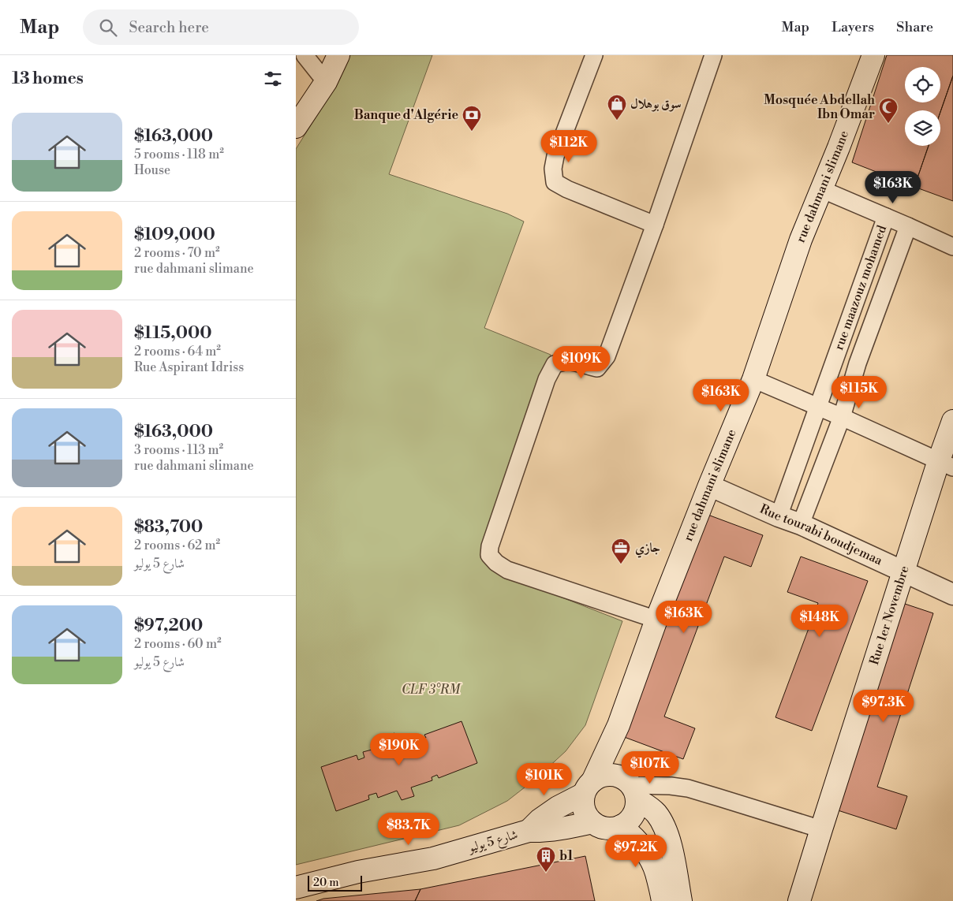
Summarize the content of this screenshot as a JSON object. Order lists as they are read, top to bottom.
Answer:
{
  "streets": {
    "main road": ["rue dahmani slimane", "Rue 1er Novembre", "شارع 5 يوليو"],
    "street": ["rue maazouz mohamed", "Rue tourabi boudjemaa"]
  },
  "crossings": [
    ["rue dahmani slimane", "Rue tourabi boudjemaa"],
    ["rue dahmani slimane", "شارع 5 يوليو"],
    ["rue maazouz mohamed", "Rue tourabi boudjemaa"],
    ["Rue tourabi boudjemaa", "Rue 1er Novembre"]
  ],
  "parks": ["CLF 3°RM"],
  "places": {
    "shop": ["سوق بوهلال"],
    "mosque": ["Mosquée Abdellah Ibn Omar"],
    "bank": ["Banque d'Algérie"],
    "office": ["جازي"],
    "building": ["b1"]
  },
  "scale_bar": "20 m",
  "page": {
    "header": "Map",
    "search": "Search here",
    "nav": ["Map", "Layers", "Share"],
    "heading": "13 homes",
    "list": [
      {
        "name": "$163,000",
        "note": "5 rooms · 118 m² · House"
      },
      {
        "name": "$109,000",
        "note": "2 rooms · 70 m² · rue dahmani slimane"
      },
      {
        "name": "$115,000",
        "note": "2 rooms · 64 m² · Rue Aspirant Idriss"
      },
      {
        "name": "$163,000",
        "note": "3 rooms · 113 m² · rue dahmani slimane"
      },
      {
        "name": "$83,700",
        "note": "2 rooms · 62 m² · شارع 5 يوليو"
      },
      {
        "name": "$97,200",
        "note": "2 rooms · 60 m² · شارع 5 يوليو"
      }
    ],
    "price": [
      "$112K",
      "$163K",
      "$109K",
      "$115K",
      "$163K",
      "$163K",
      "$148K",
      "$97.3K",
      "$190K",
      "$107K",
      "$101K",
      "$83.7K",
      "$97.2K"
    ],
    "scale": "20 m"
  }
}
